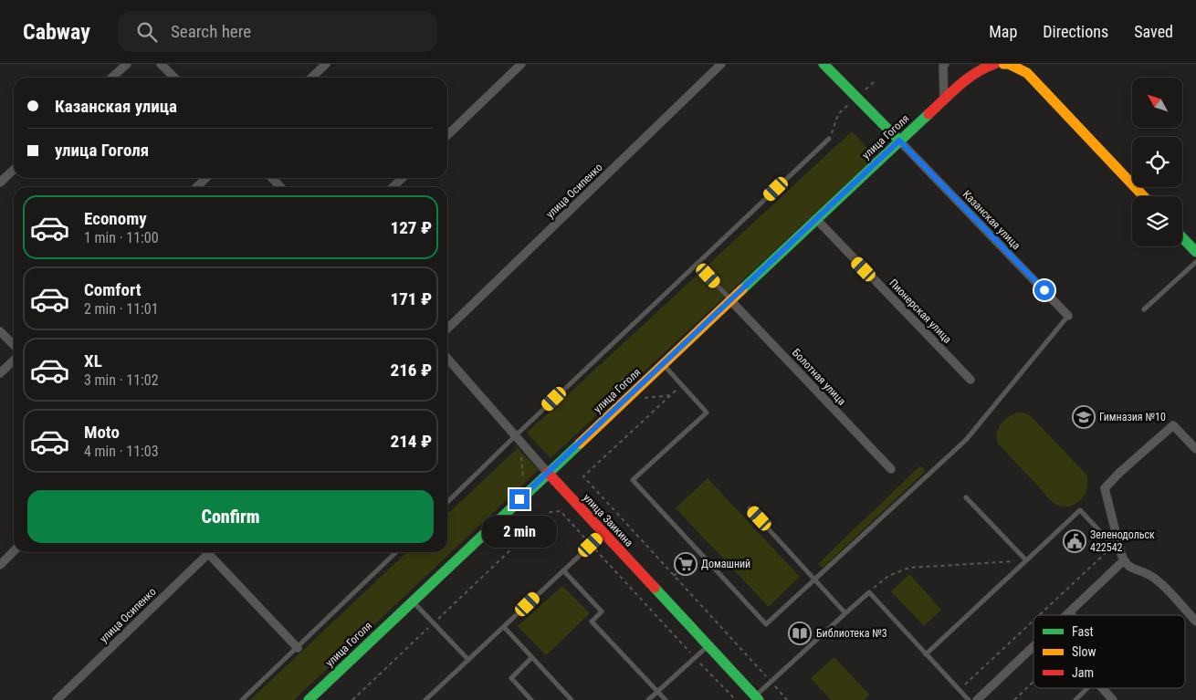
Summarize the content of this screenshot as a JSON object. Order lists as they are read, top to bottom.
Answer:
{
  "streets": {
    "main road": ["улица Гоголя", "улица Заикина"],
    "street": [
      "улица Осипенко",
      "Казанская улица",
      "Пионерская улица",
      "Болотная улица"
    ]
  },
  "crossings": [
    ["улица Гоголя", "Казанская улица"],
    ["улица Гоголя", "Пионерская улица"],
    ["улица Гоголя", "Болотная улица"],
    ["улица Гоголя", "улица Заикина"]
  ],
  "places": {
    "school or university": ["Гимназия №10"],
    "public building": ["Зеленодольск 422542"],
    "supermarket": ["Домашний"],
    "library": ["Библиотека №3"]
  },
  "legend": ["Fast", "Slow", "Jam"],
  "north": "top left",
  "page": {
    "header": "Cabway",
    "search": "Search here",
    "nav": ["Map", "Directions", "Saved"],
    "banner": ["Казанская улица", "улица Гоголя"],
    "list": [
      {
        "name": "Economy",
        "note": "1 min · 11:00",
        "value": "127 ₽"
      },
      {
        "name": "Comfort",
        "note": "2 min · 11:01",
        "value": "171 ₽"
      },
      {
        "name": "XL",
        "note": "3 min · 11:02",
        "value": "216 ₽"
      },
      {
        "name": "Moto",
        "note": "4 min · 11:03",
        "value": "214 ₽"
      }
    ],
    "buttons": "Confirm",
    "bubble": "2 min"
  }
}
